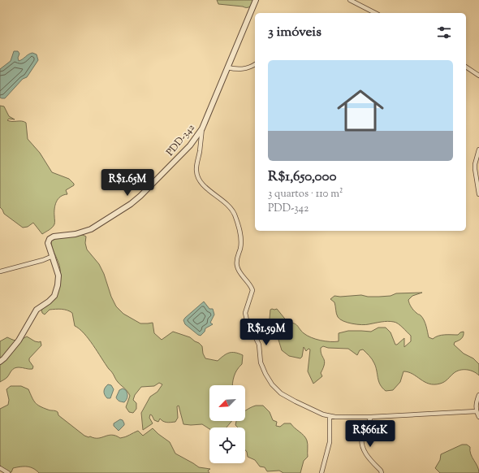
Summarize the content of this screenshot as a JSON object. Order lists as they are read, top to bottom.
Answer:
{
  "streets": {
    "street": ["PDD-342"]
  },
  "north": "bottom left",
  "page": {
    "heading": "3 imóveis",
    "list": [
      {
        "name": "R$1,650,000",
        "note": "3 quartos · 110 m² · PDD-342"
      }
    ],
    "price": ["R$1.65M", "R$1.59M", "R$661K"]
  }
}
